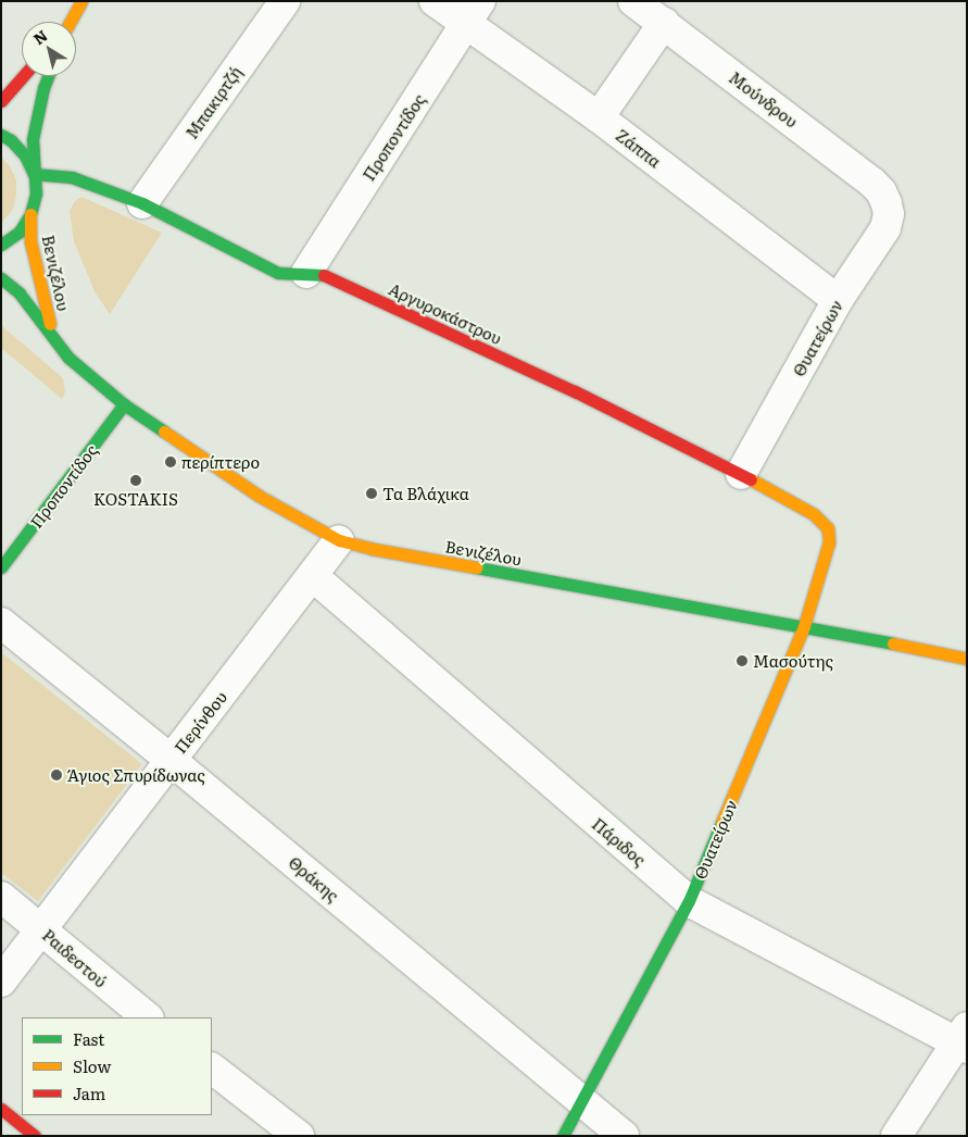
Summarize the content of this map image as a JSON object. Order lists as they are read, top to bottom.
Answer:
{
  "streets": {
    "street": [
      "Μούνδρου",
      "Μπακιρτζή",
      "Προποντίδος",
      "Ζάππα",
      "Βενιζέλου",
      "Αργυροκάστρου",
      "Θυατείρων",
      "Περίνθου",
      "Πάριδος",
      "Θράκης",
      "Ραιδεστού"
    ]
  },
  "crossings": [
    ["Μούνδρου", "Θυατείρων"],
    ["Μπακιρτζή", "Αργυροκάστρου"],
    ["Προποντίδος", "Ζάππα"],
    ["Προποντίδος", "Βενιζέλου"],
    ["Προποντίδος", "Αργυροκάστρου"],
    ["Ζάππα", "Θυατείρων"],
    ["Βενιζέλου", "Αργυροκάστρου"],
    ["Βενιζέλου", "Θυατείρων"],
    ["Βενιζέλου", "Περίνθου"],
    ["Αργυροκάστρου", "Θυατείρων"],
    ["Θυατείρων", "Πάριδος"],
    ["Θυατείρων", "Θράκης"],
    ["Περίνθου", "Πάριδος"],
    ["Περίνθου", "Θράκης"],
    ["Περίνθου", "Ραιδεστού"]
  ],
  "places": [
    "περίπτερο",
    "KOSTAKIS",
    "Τα Βλάχικα",
    "Μασούτης",
    "Άγιος Σπυρίδωνας"
  ],
  "legend": ["Fast", "Slow", "Jam"],
  "north": "top left"
}
